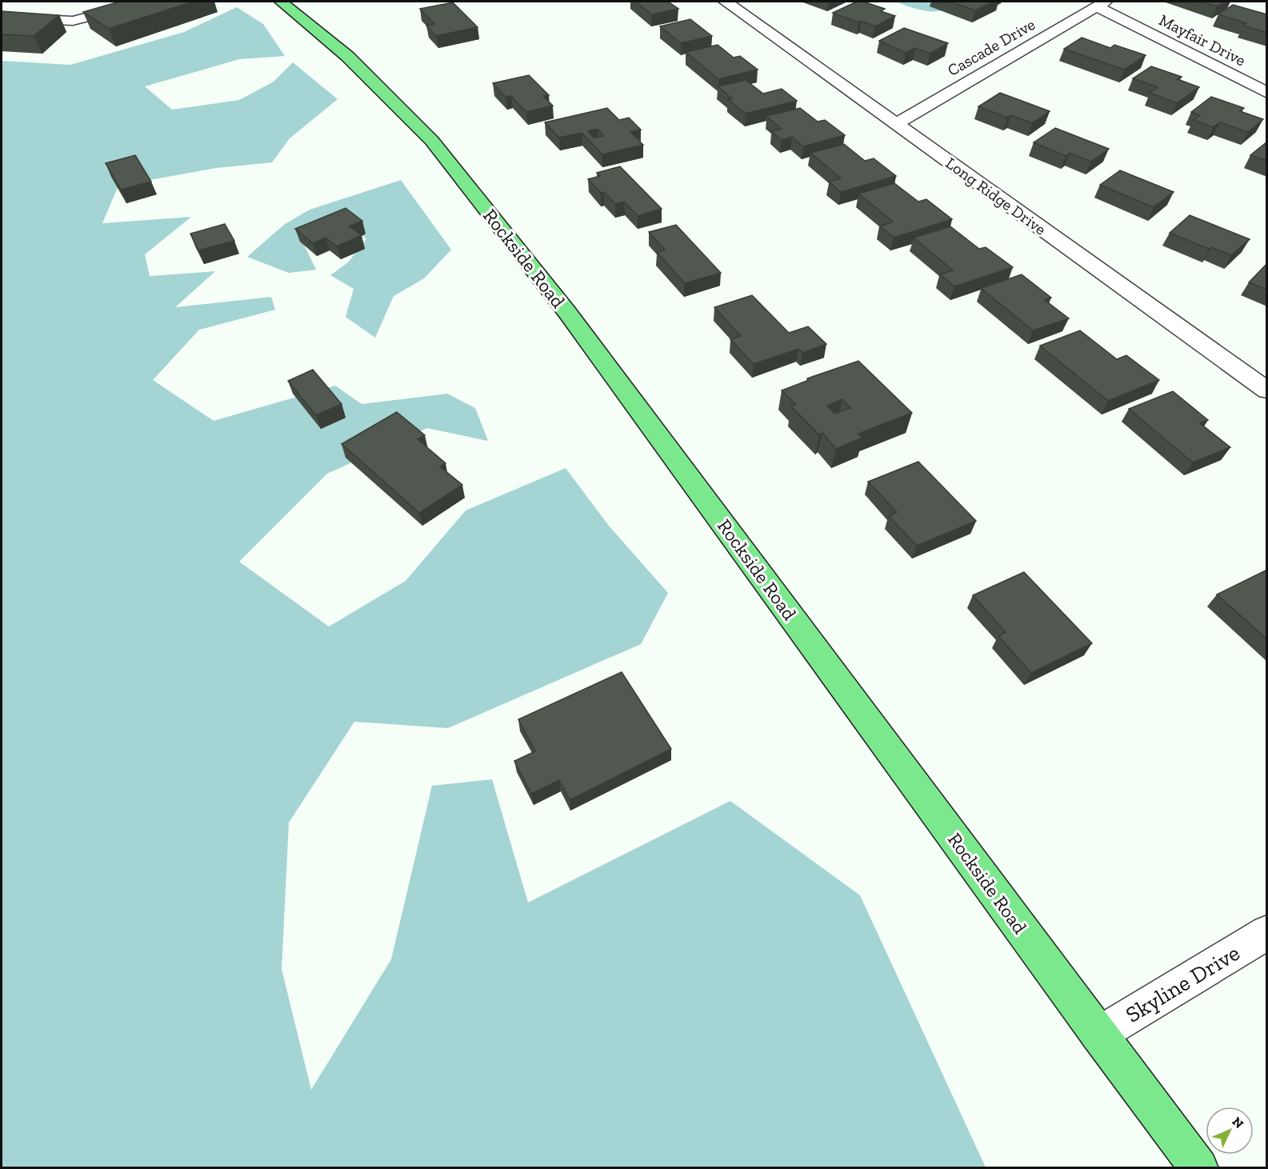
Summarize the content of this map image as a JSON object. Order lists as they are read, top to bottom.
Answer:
{
  "streets": {
    "main road": ["Rockside Road"],
    "street": [
      "Mayfair Drive",
      "Cascade Drive",
      "Long Ridge Drive",
      "Skyline Drive"
    ]
  },
  "crossings": [
    ["Mayfair Drive", "Cascade Drive"],
    ["Cascade Drive", "Long Ridge Drive"],
    ["Rockside Road", "Skyline Drive"]
  ],
  "north": "top right"
}
